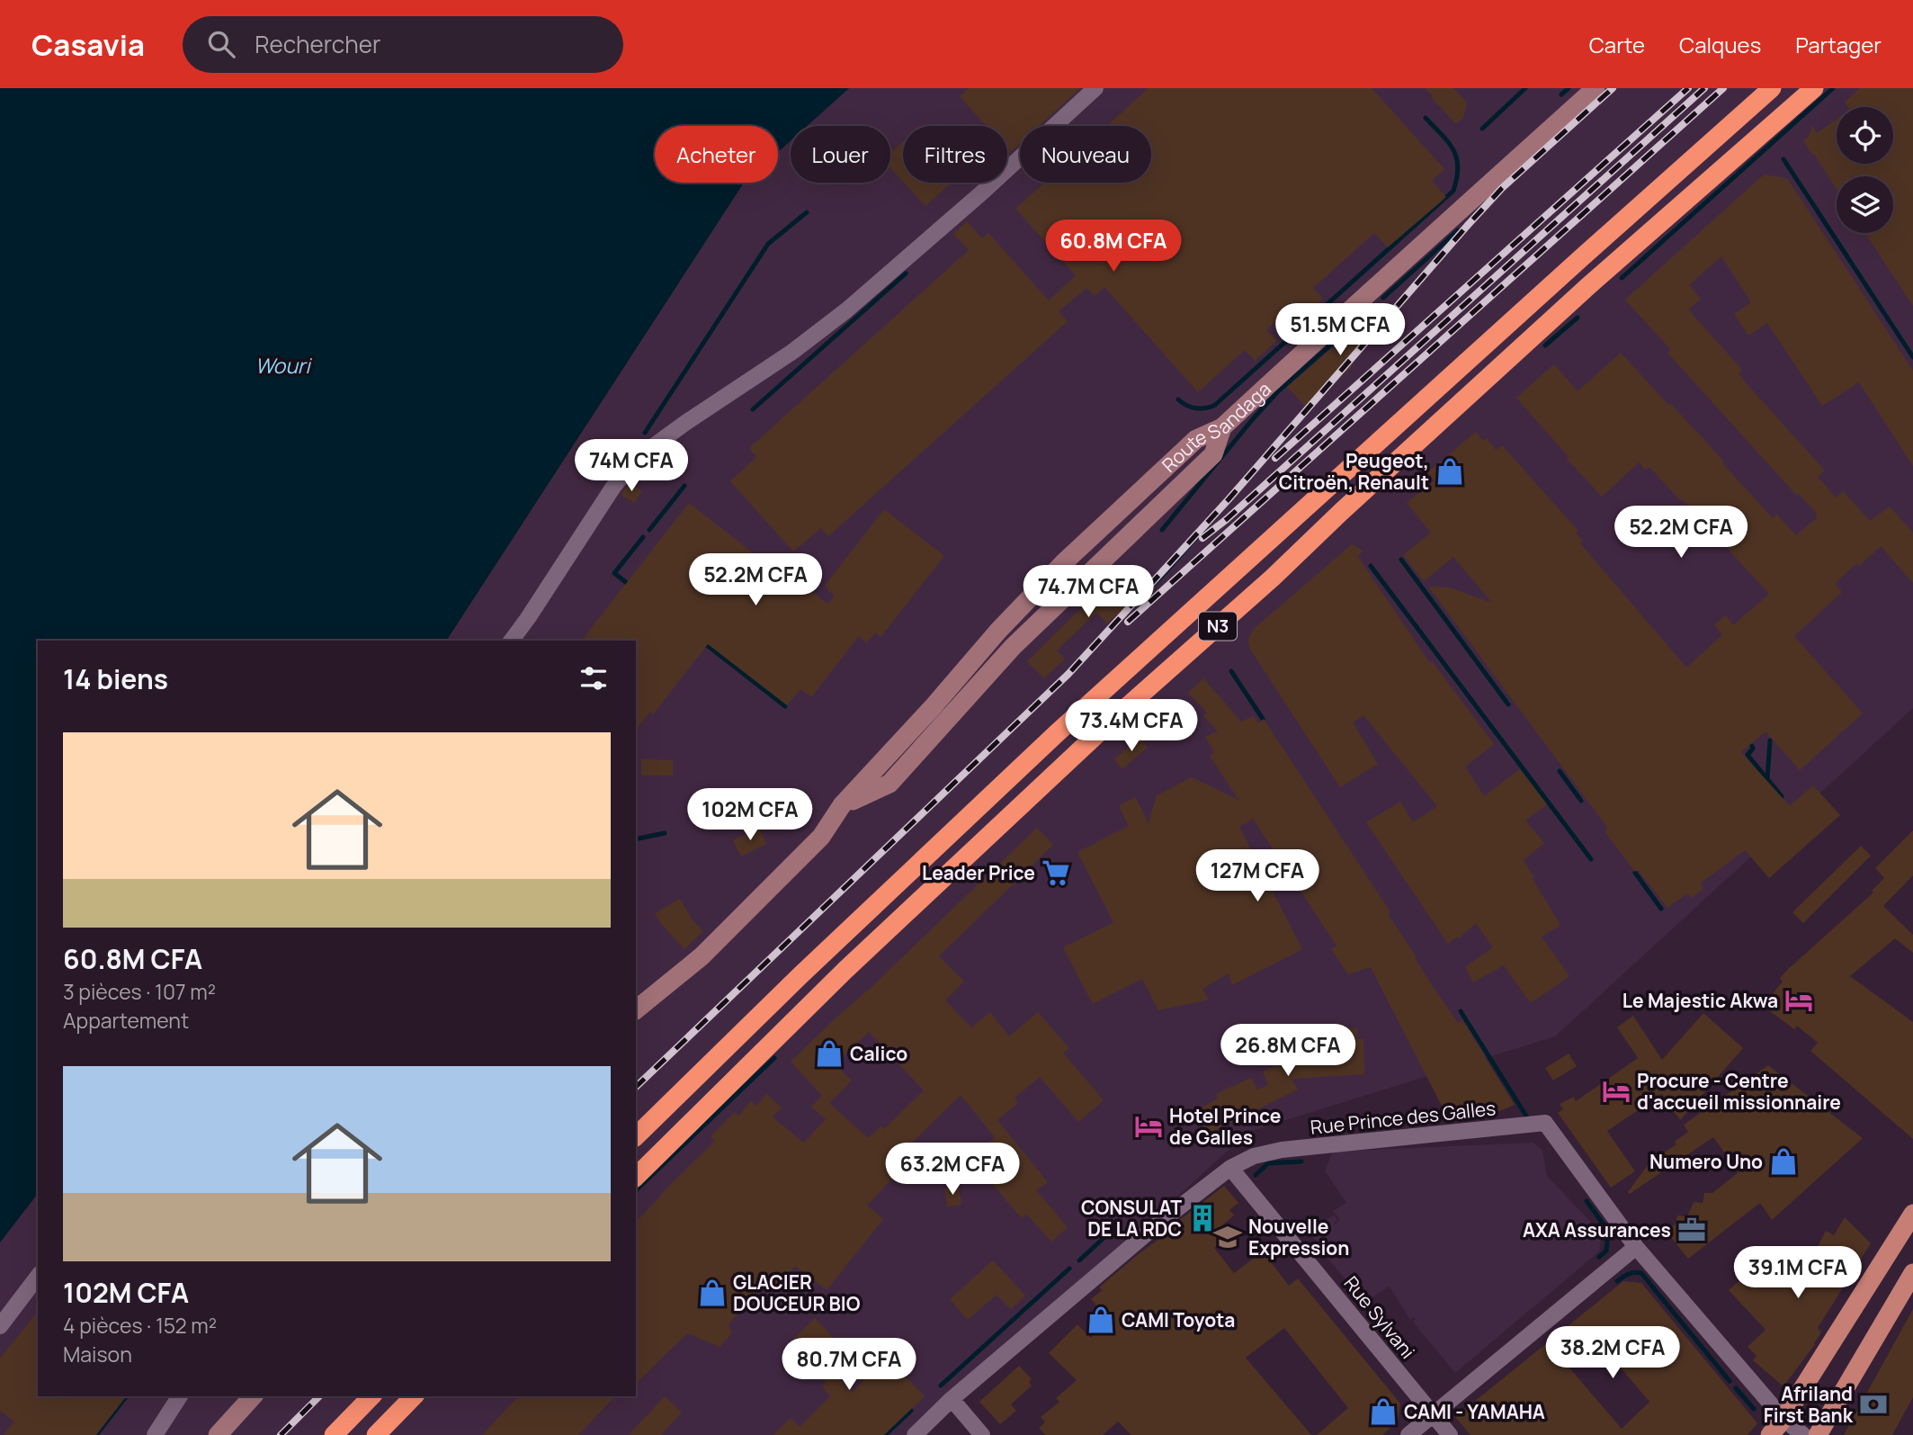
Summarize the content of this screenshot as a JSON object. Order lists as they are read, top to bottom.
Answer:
{
  "streets": {
    "highway": ["N3"],
    "street": ["Route Sandaga", "Rue Prince des Galles", "Rue Sylvani"]
  },
  "crossings": [
    ["Rue Prince des Galles", "Rue Sylvani"]
  ],
  "water": ["Wouri"],
  "places": {
    "shop": [
      "Peugeot, Citroën, Renault",
      "Calico",
      "Numero Uno",
      "GLACIER DOUCEUR BIO",
      "CAMI Toyota",
      "CAMI - YAMAHA"
    ],
    "supermarket": ["Leader Price"],
    "hotel": ["Le Majestic Akwa", "Procure - Centre d'accueil missionnaire", "Hotel Prince de Galles"],
    "building": ["CONSULAT DE LA RDC"],
    "office": ["AXA Assurances"],
    "school or university": ["Nouvelle Expression"],
    "bank": ["Afriland First Bank"]
  },
  "page": {
    "header": "Casavia",
    "search": "Rechercher",
    "nav": ["Carte", "Calques", "Partager"],
    "chip": [
      "Acheter",
      "Louer",
      "Filtres",
      "Nouveau"
    ],
    "price": [
      "60.8M CFA",
      "51.5M CFA",
      "74M CFA",
      "52.2M CFA",
      "52.2M CFA",
      "74.7M CFA",
      "73.4M CFA",
      "102M CFA",
      "127M CFA",
      "26.8M CFA",
      "63.2M CFA",
      "39.1M CFA",
      "38.2M CFA",
      "80.7M CFA"
    ],
    "heading": "14 biens",
    "list": [
      {
        "name": "60.8M CFA",
        "note": "3 pièces · 107 m² · Appartement"
      },
      {
        "name": "102M CFA",
        "note": "4 pièces · 152 m² · Maison"
      }
    ]
  }
}
